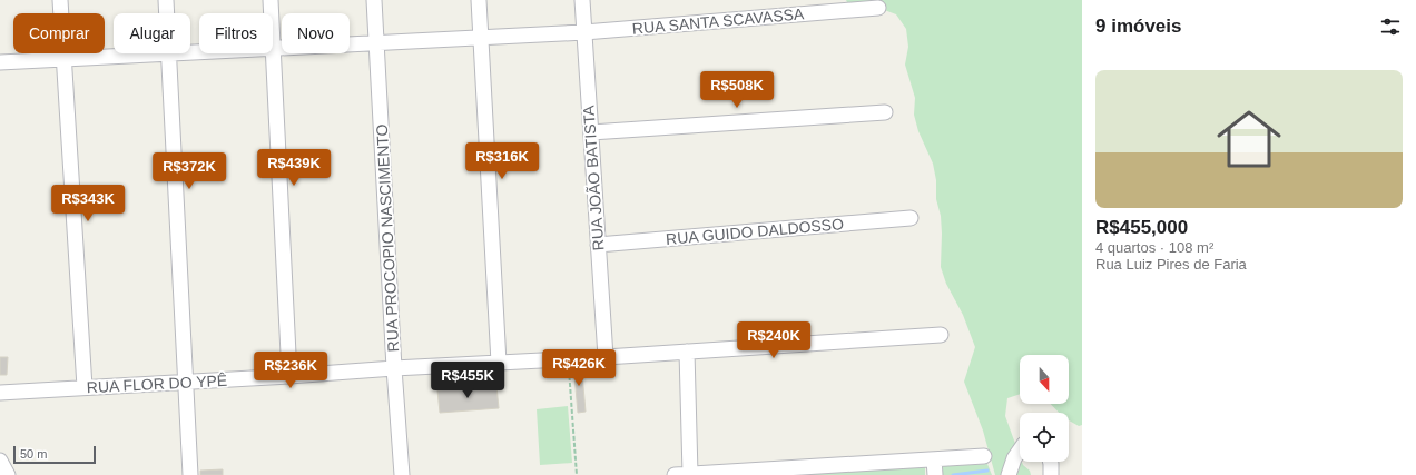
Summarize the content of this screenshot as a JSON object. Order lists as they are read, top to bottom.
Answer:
{
  "streets": {
    "street": [
      "RUA SANTA SCAVASSA",
      "RUA JOÃO BATISTA",
      "RUA GUIDO DALDOSSO",
      "RUA PROCOPIO NASCIMENTO",
      "RUA FLOR DO YPÊ"
    ]
  },
  "crossings": [
    ["RUA SANTA SCAVASSA", "RUA JOÃO BATISTA"],
    ["RUA SANTA SCAVASSA", "RUA PROCOPIO NASCIMENTO"],
    ["RUA JOÃO BATISTA", "RUA GUIDO DALDOSSO"],
    ["RUA JOÃO BATISTA", "RUA FLOR DO YPÊ"],
    ["RUA PROCOPIO NASCIMENTO", "RUA FLOR DO YPÊ"]
  ],
  "scale_bar": "50 m",
  "north": "bottom",
  "page": {
    "heading": "9 imóveis",
    "chip": [
      "Comprar",
      "Alugar",
      "Filtros",
      "Novo"
    ],
    "list": [
      {
        "name": "R$455,000",
        "note": "4 quartos · 108 m² · Rua Luiz Pires de Faria"
      }
    ],
    "price": [
      "R$508K",
      "R$316K",
      "R$439K",
      "R$372K",
      "R$343K",
      "R$240K",
      "R$426K",
      "R$236K",
      "R$455K"
    ],
    "scale": "50 m"
  }
}
